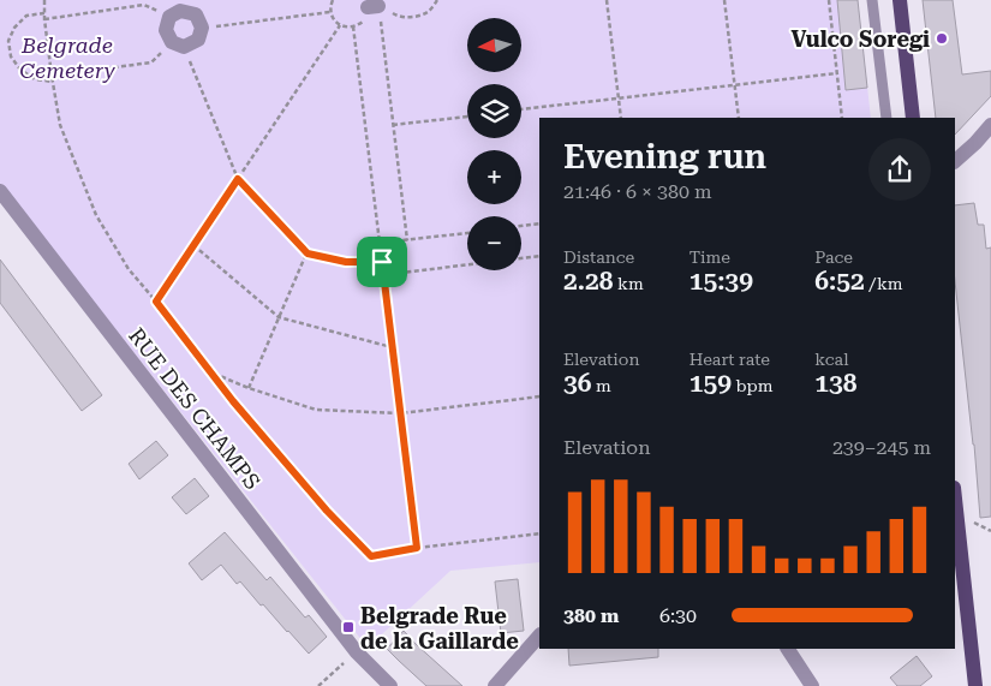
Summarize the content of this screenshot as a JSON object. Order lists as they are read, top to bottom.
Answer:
{
  "streets": {
    "street": ["RUE DES CHAMPS"]
  },
  "parks": ["Belgrade Cemetery"],
  "places": {
    "other": ["Vulco Soregi"],
    "transit": ["Belgrade Rue de la Gaillarde"]
  },
  "north": "left",
  "page": {
    "map_buttons": ["+", "−"],
    "heading": ["Evening run", "21:46 · 6 × 380 m"],
    "stats": [
      ["Distance", "2.28 km"],
      ["Time", "15:39"],
      ["Pace", "6:52 /km"],
      ["Elevation", "36 m"],
      ["Heart rate", "159 bpm"],
      ["kcal", "138"]
    ],
    "chart": ["Elevation", "239–245 m"],
    "list": [
      {
        "name": "380 m",
        "note": "6:30"
      }
    ]
  }
}
